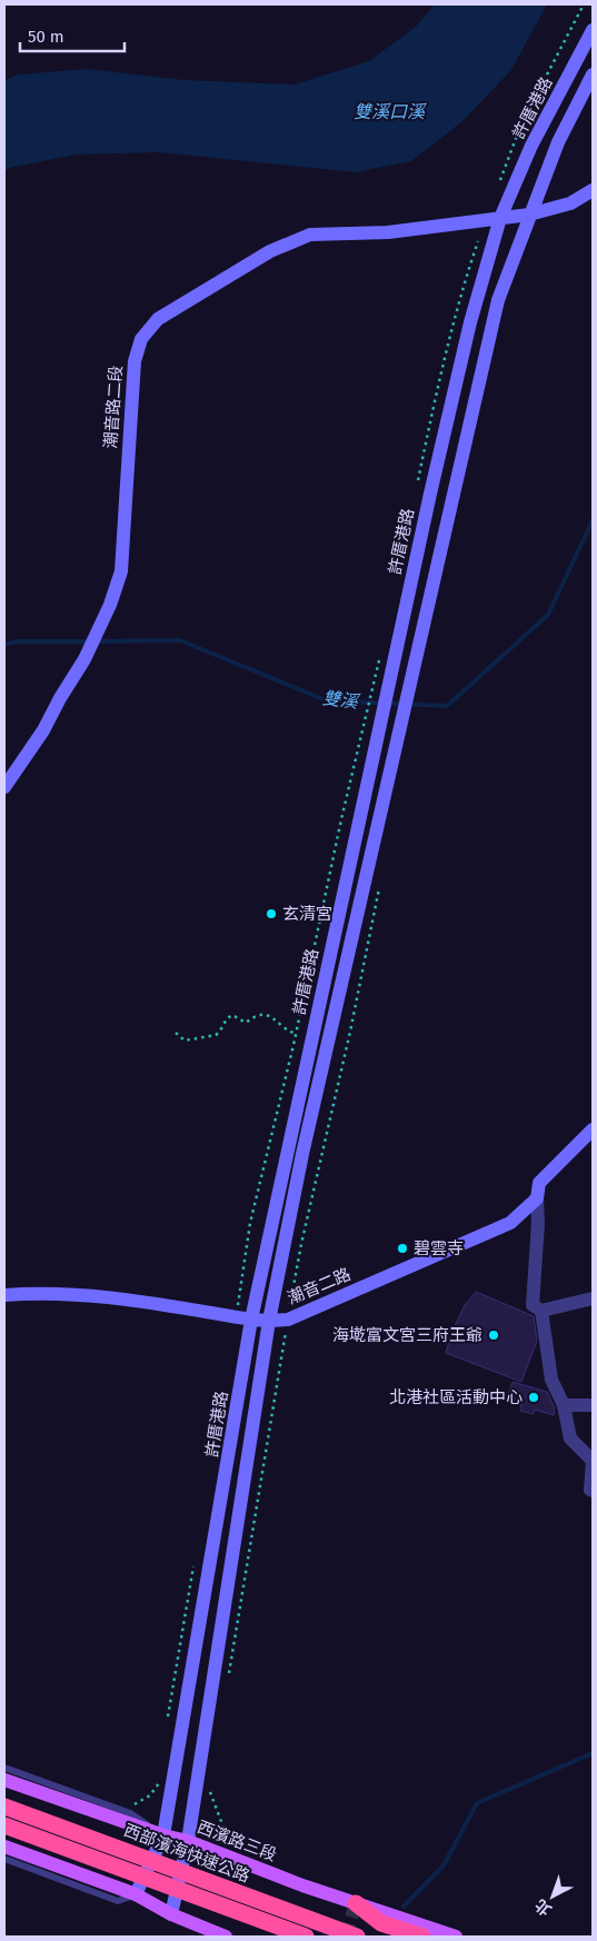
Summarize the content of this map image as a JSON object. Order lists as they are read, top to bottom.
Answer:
{
  "streets": {
    "highway": ["西部濱海快速公路"],
    "main road": ["西濱路三段"],
    "street": ["許厝港路", "潮音路二段", "潮音二路"]
  },
  "crossings": [
    ["許厝港路", "潮音路二段"],
    ["許厝港路", "潮音二路"],
    ["許厝港路", "西濱路三段"]
  ],
  "water": ["雙溪口溪", "雙溪"],
  "places": [
    "玄清宮",
    "碧雲寺",
    "海墘富文宮三府王爺",
    "北港社區活動中心"
  ],
  "scale_bar": "50 m",
  "north": "bottom left"
}
